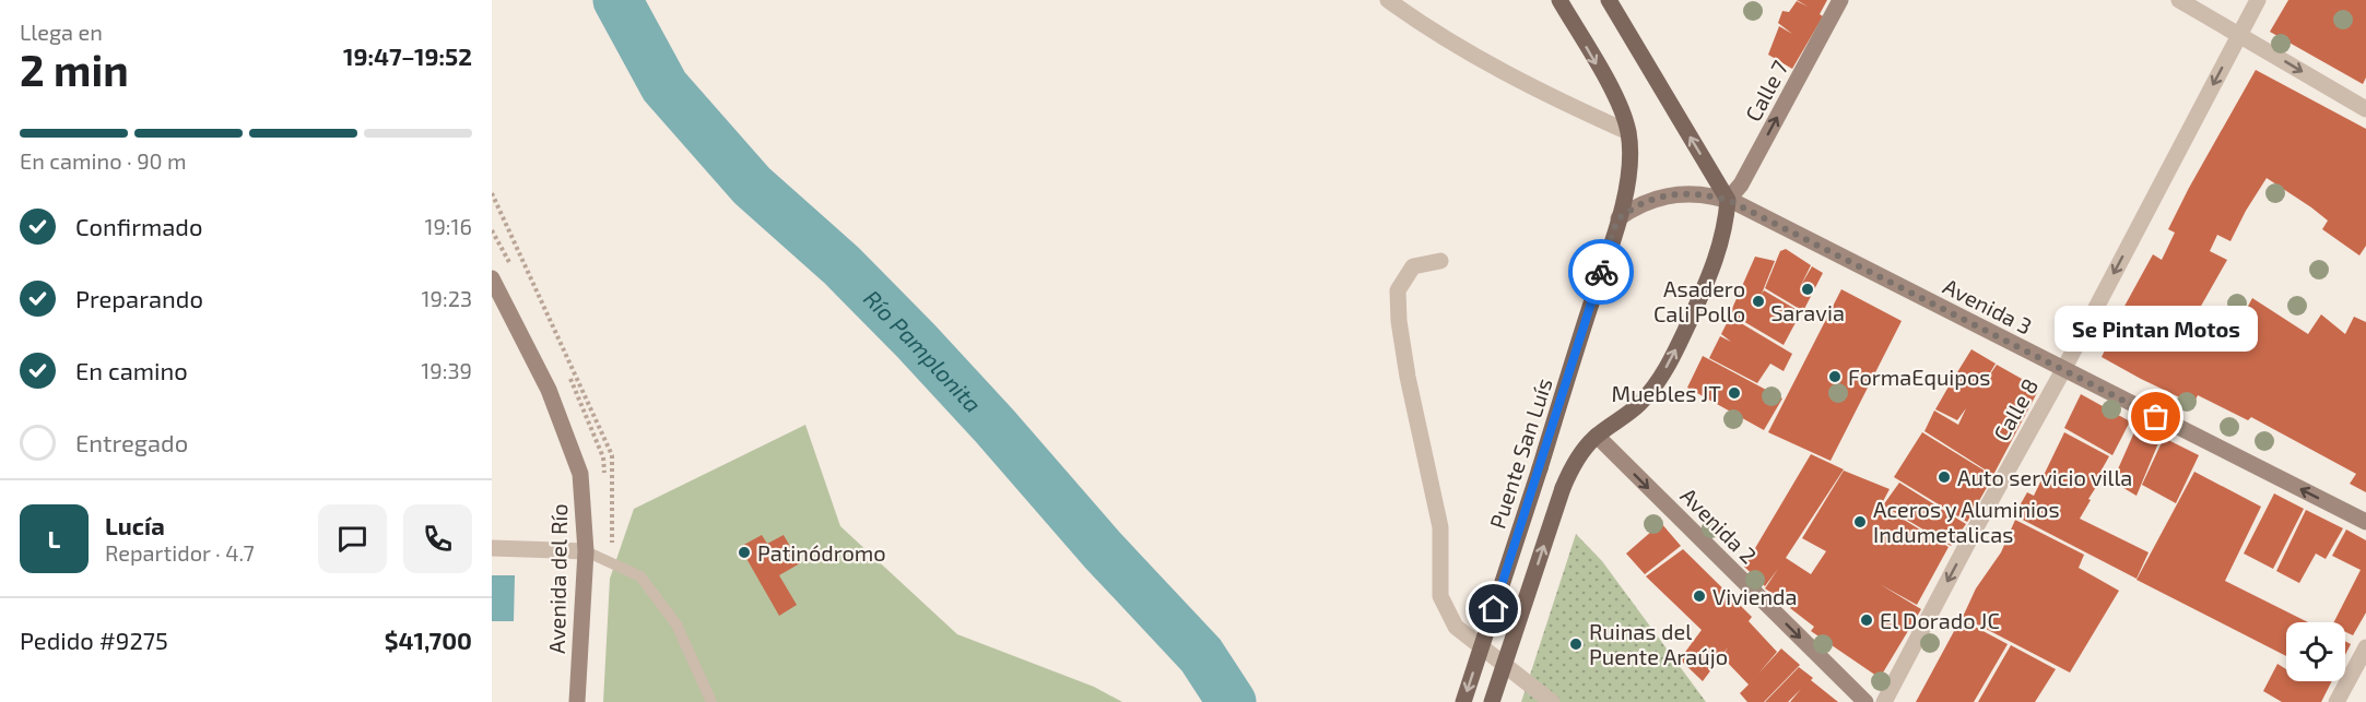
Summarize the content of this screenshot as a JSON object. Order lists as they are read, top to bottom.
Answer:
{
  "streets": {
    "main road": [
      "Calle 7",
      "Avenida 3",
      "Puente San Luís",
      "Avenida 2",
      "Avenida del Río"
    ],
    "street": ["Calle 8"]
  },
  "crossings": [
    ["Calle 7", "Avenida 3"],
    ["Avenida 3", "Calle 8"],
    ["Avenida 3", "Puente San Luís"]
  ],
  "one_way": [
    "Calle 7",
    "Avenida 3",
    "Calle 8",
    "Avenida 2"
  ],
  "water": ["Río Pamplonita"],
  "places": [
    "Saravia",
    "Asadero Cali Pollo",
    "FormaEquipos",
    "Muebles JT",
    "Se Pintan Motos",
    "Auto servicio villa",
    "Aceros y Aluminios Indumetalicas",
    "Patinódromo",
    "Vivienda",
    "El Dorado JC",
    "Ruinas del Puente Araújo"
  ],
  "page": {
    "heading": ["2 min", "Llega en", "19:47–19:52"],
    "panel": [
      "Lucía",
      "Repartidor · 4.7",
      "Pedido #9275",
      "$41,700"
    ],
    "bar": "En camino · 90 m",
    "list": [
      ["Confirmado", "19:16"],
      ["Preparando", "19:23"],
      ["En camino", "19:39"],
      "Entregado"
    ],
    "bubble": "Se Pintan Motos",
    "round": "L"
  }
}
